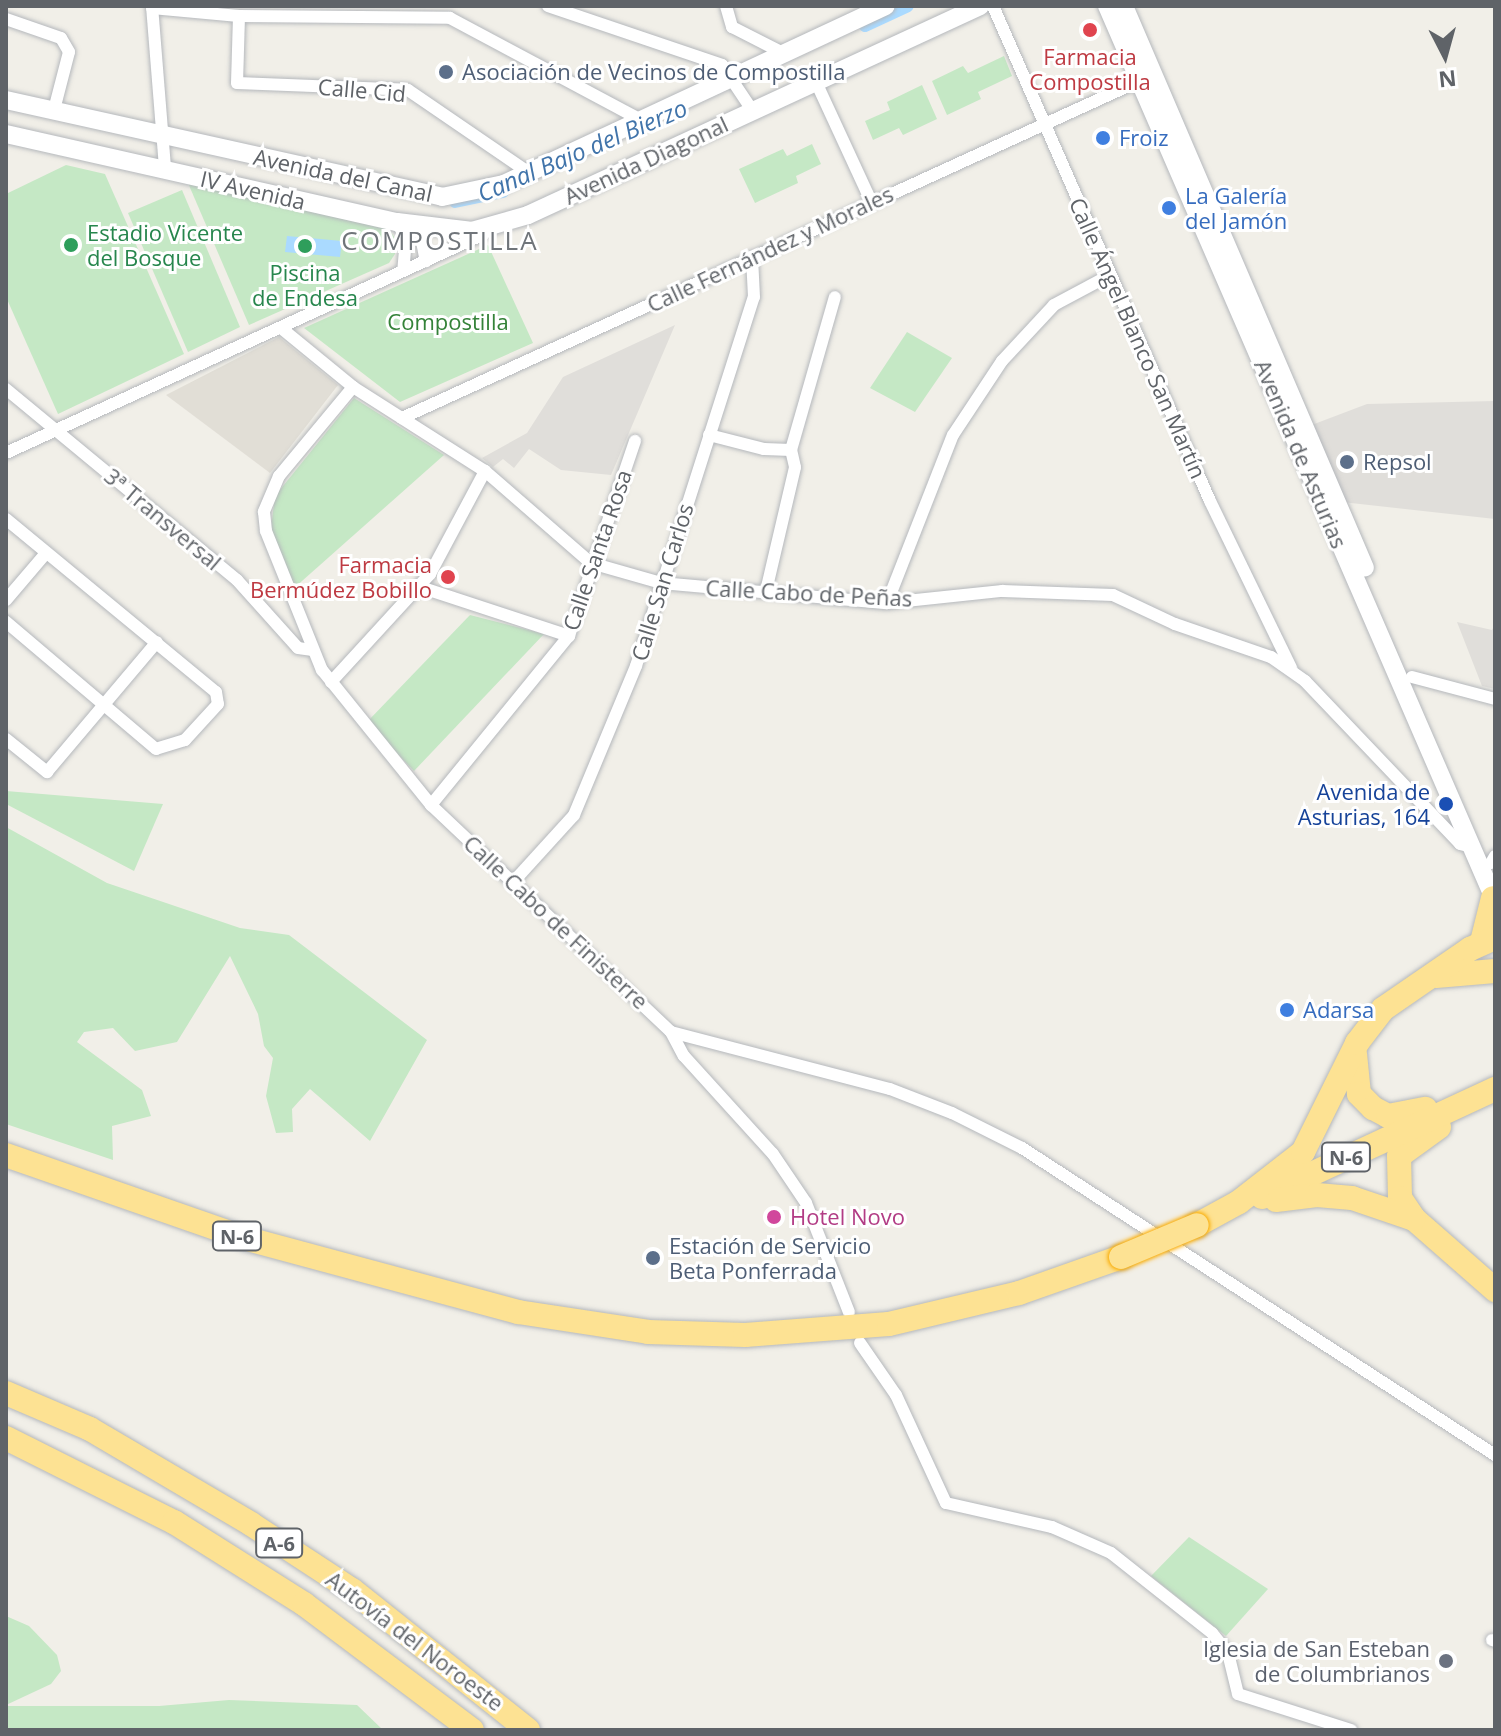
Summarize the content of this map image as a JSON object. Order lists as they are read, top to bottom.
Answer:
{
  "streets": {
    "highway": ["N-6", "A-6", "Autovía del Noroeste"],
    "street": [
      "Calle Cid",
      "Avenida Diagonal",
      "Avenida del Canal",
      "IV Avenida",
      "Calle Fernández y Morales",
      "Calle Ángel Blanco San Martín",
      "Avenida de Asturias",
      "3ª Transversal",
      "Calle Santa Rosa",
      "Calle San Carlos",
      "Calle Cabo de Peñas",
      "Calle Cabo de Finisterre"
    ]
  },
  "crossings": [
    ["Calle Cid", "Avenida del Canal"],
    ["Avenida Diagonal", "IV Avenida"],
    ["Avenida Diagonal", "3ª Transversal"],
    ["Avenida Diagonal", "Calle Cabo de Peñas"],
    ["Calle Fernández y Morales", "Calle Ángel Blanco San Martín"],
    ["Calle Fernández y Morales", "Avenida de Asturias"],
    ["Calle Fernández y Morales", "Calle San Carlos"],
    ["Calle Fernández y Morales", "Calle Cabo de Peñas"],
    ["Calle Ángel Blanco San Martín", "Calle Cabo de Peñas"],
    ["Avenida de Asturias", "Calle Cabo de Peñas"],
    ["3ª Transversal", "Calle Cabo de Finisterre"],
    ["Calle Santa Rosa", "Calle Cabo de Peñas"],
    ["Calle Santa Rosa", "Calle Cabo de Finisterre"],
    ["Calle San Carlos", "Calle Cabo de Peñas"],
    ["Calle San Carlos", "Calle Cabo de Finisterre"],
    ["Calle Cabo de Peñas", "Calle Cabo de Finisterre"]
  ],
  "districts": ["COMPOSTILLA"],
  "water": ["Canal Bajo del Bierzo"],
  "parks": ["Compostilla"],
  "places": [
    "Farmacia Compostilla",
    "Asociación de Vecinos de Compostilla",
    "Froiz",
    "La Galería del Jamón",
    "Estadio Vicente del Bosque",
    "Piscina de Endesa",
    "Repsol",
    "Farmacia Bermúdez Bobillo",
    "Avenida de Asturias, 164",
    "Adarsa",
    "Hotel Novo",
    "Estación de Servicio Beta Ponferrada",
    "Iglesia de San Esteban de Columbrianos"
  ],
  "north": "bottom"
}
